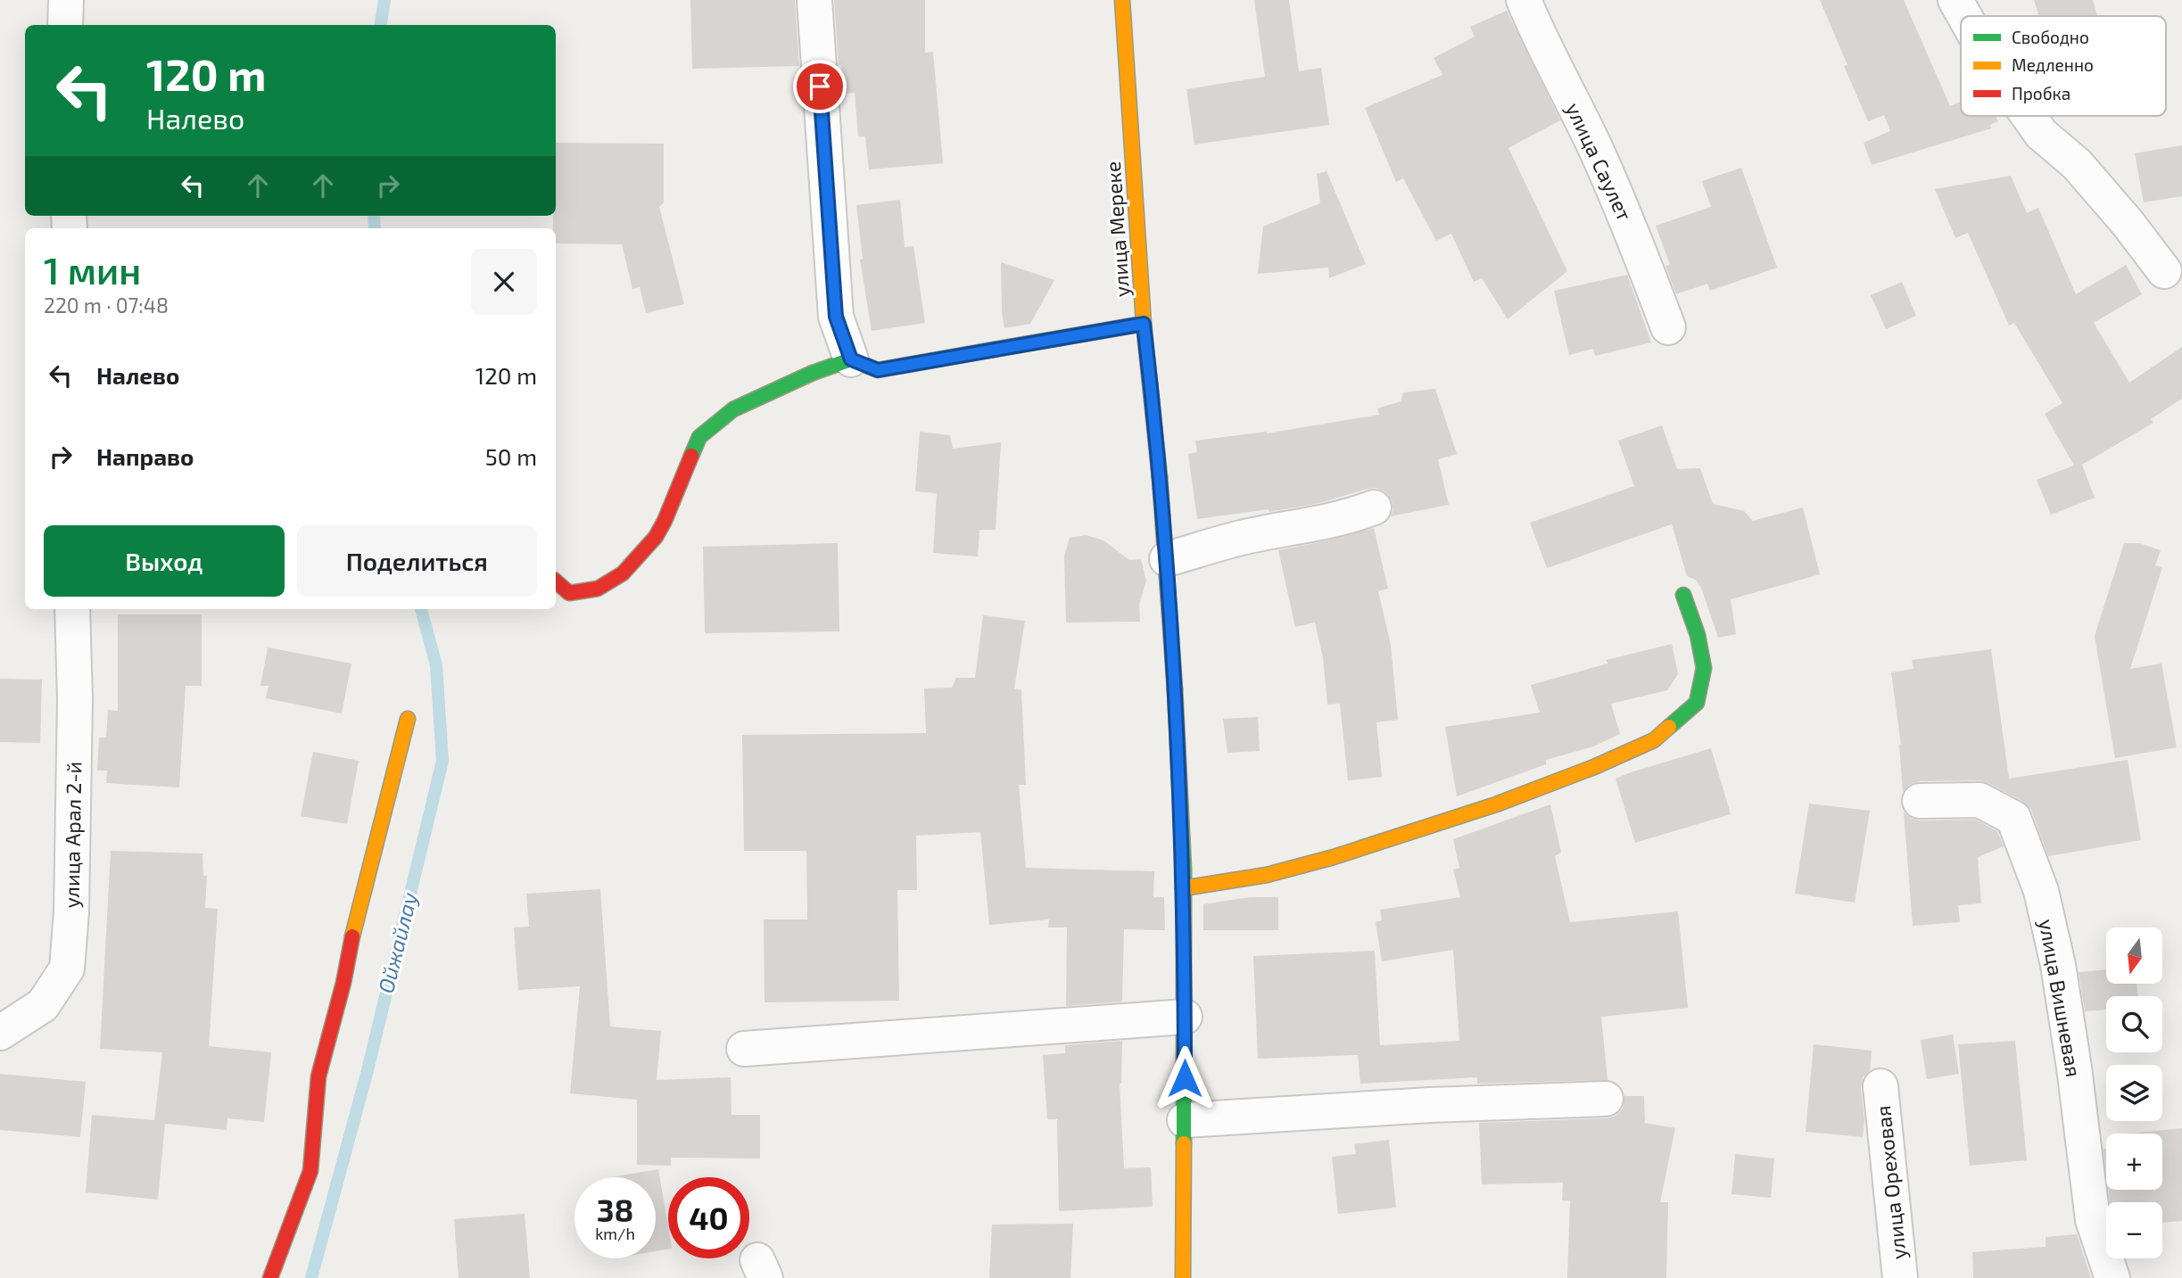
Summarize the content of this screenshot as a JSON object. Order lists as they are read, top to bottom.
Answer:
{
  "streets": {
    "street": [
      "улица Саулет",
      "улица Мереке",
      "улица Арал 2-й",
      "улица Вишневая",
      "улица Ореховая"
    ]
  },
  "water": ["Ойжайлау"],
  "legend": ["Свободно", "Медленно", "Пробка"],
  "north": "bottom",
  "page": {
    "turn": ["120 m", "Налево"],
    "heading": ["1 мин", "220 m · 07:48"],
    "list": [
      {
        "name": "Налево",
        "value": "120 m"
      },
      {
        "name": "Направо",
        "value": "50 m"
      }
    ],
    "buttons": ["Выход", "Поделиться"],
    "map_buttons": ["+", "−"],
    "speed": "38 km/h",
    "limit": "40"
  }
}
